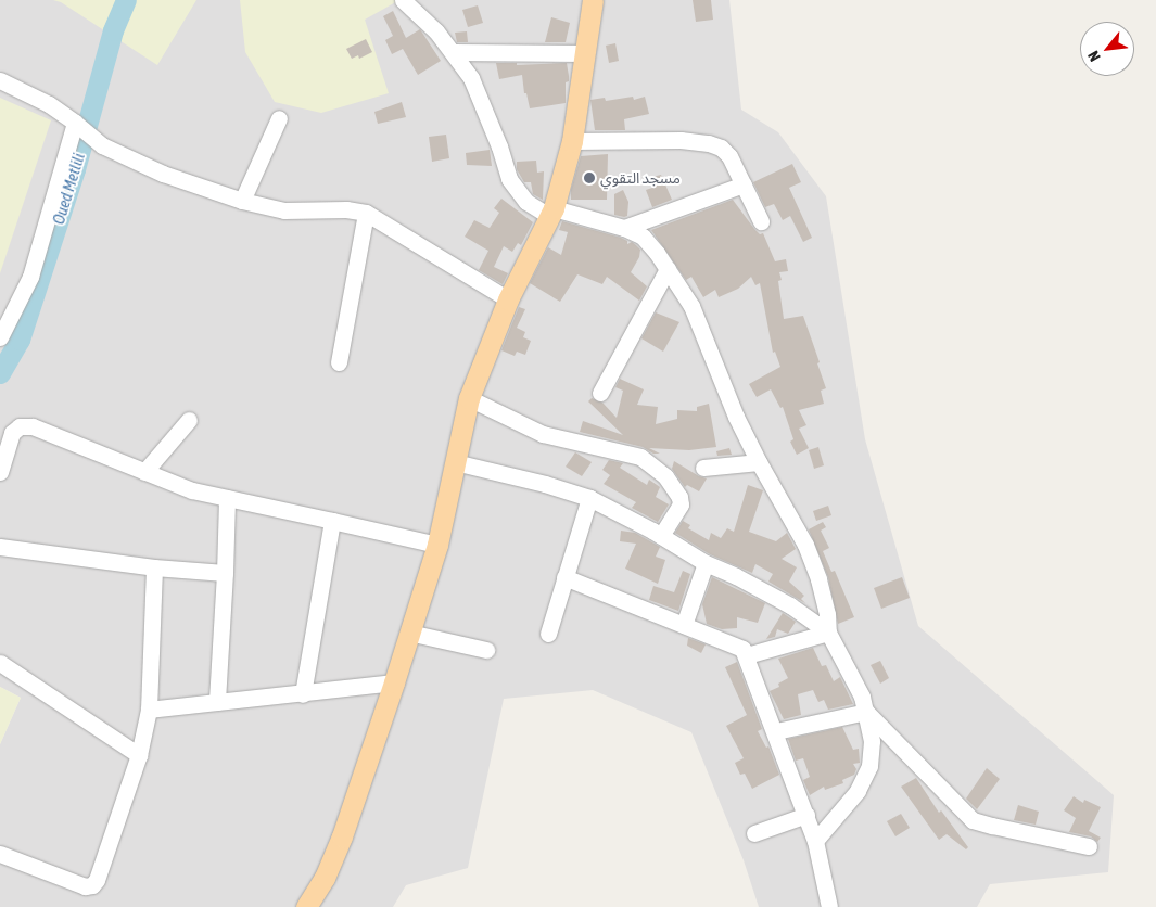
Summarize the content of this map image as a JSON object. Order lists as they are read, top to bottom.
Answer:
{
  "water": ["Oued Metlili"],
  "places": ["مسجد التقوي"],
  "north": "bottom left"
}
